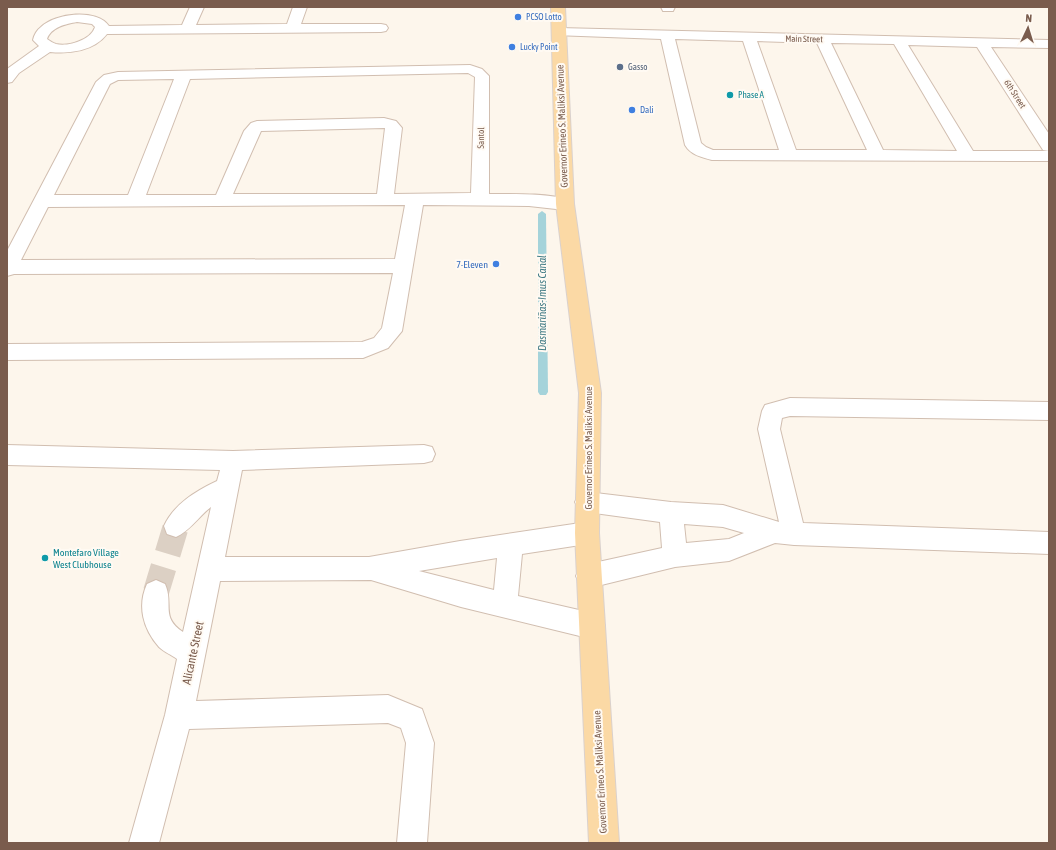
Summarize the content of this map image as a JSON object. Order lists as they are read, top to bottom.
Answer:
{
  "streets": {
    "main road": ["Governor Erineo S. Maliksi Avenue"],
    "street": [
      "Main Street",
      "6th Street",
      "Santol",
      "Alicante Street"
    ]
  },
  "crossings": [
    ["Main Street", "6th Street"],
    ["Main Street", "Governor Erineo S. Maliksi Avenue"]
  ],
  "water": ["Dasmariñas-Imus Canal"],
  "places": [
    "PCSO Lotto",
    "Lucky Point",
    "Gasso",
    "Phase A",
    "Dali",
    "7-Eleven",
    "Montefaro Village West Clubhouse"
  ],
  "north": "top"
}
